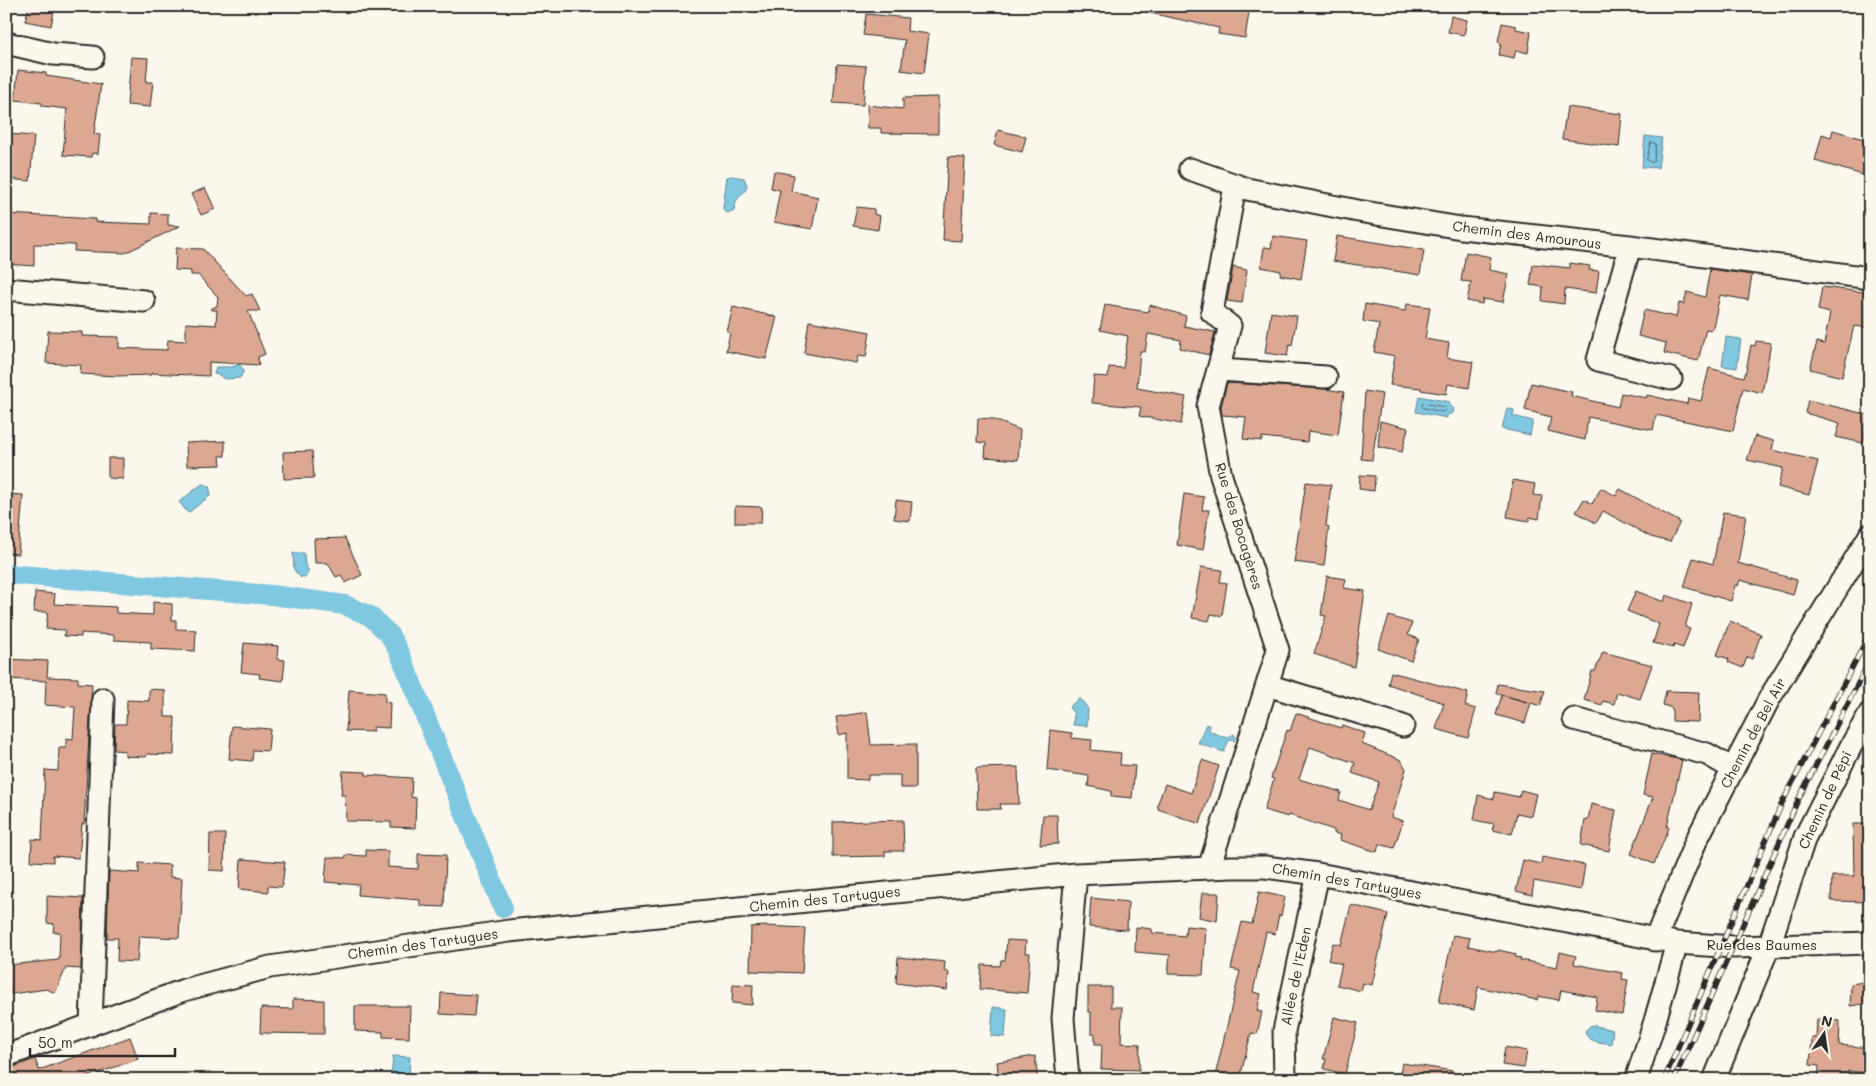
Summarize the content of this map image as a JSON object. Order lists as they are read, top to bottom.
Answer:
{
  "streets": {
    "street": [
      "Chemin des Amourous",
      "Rue des Bocagères",
      "Chemin de Bel Air",
      "Chemin de Pépi",
      "Chemin des Tartugues",
      "Rue des Baumes",
      "Allée de l'Eden"
    ]
  },
  "crossings": [
    ["Chemin des Amourous", "Rue des Bocagères"],
    ["Rue des Bocagères", "Chemin des Tartugues"],
    ["Chemin de Bel Air", "Chemin des Tartugues"],
    ["Chemin de Bel Air", "Rue des Baumes"],
    ["Chemin de Pépi", "Rue des Baumes"],
    ["Chemin des Tartugues", "Rue des Baumes"],
    ["Chemin des Tartugues", "Allée de l'Eden"]
  ],
  "scale_bar": "50 m",
  "north": "top"
}
